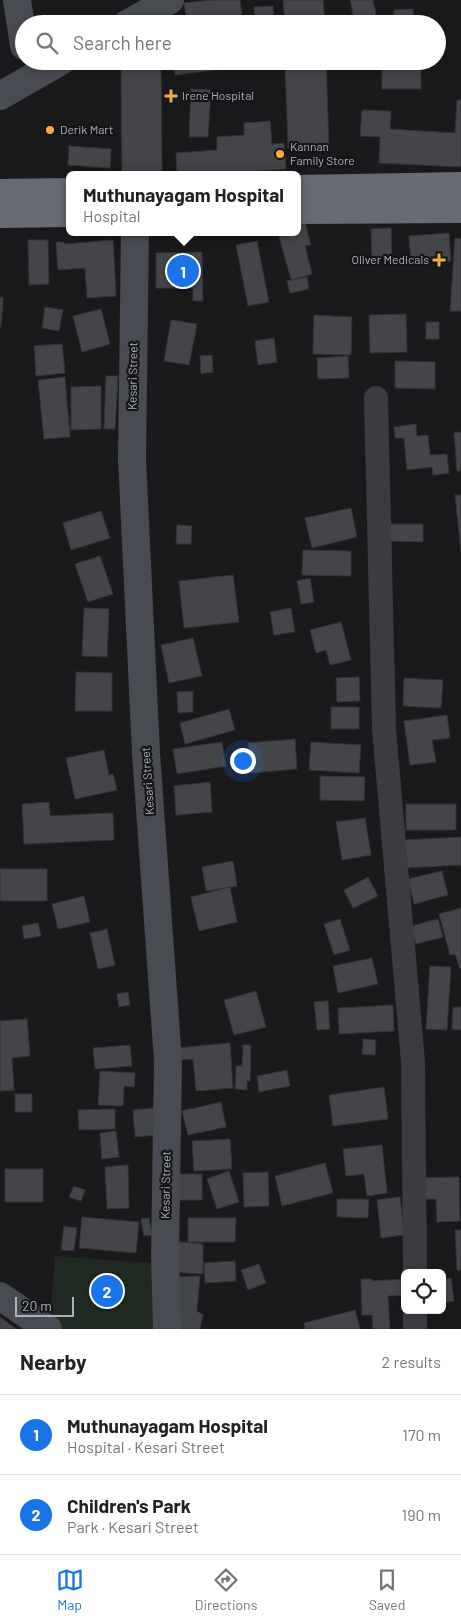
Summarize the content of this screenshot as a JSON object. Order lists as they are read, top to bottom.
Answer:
{
  "streets": {
    "street": ["Kesari Street"]
  },
  "places": {
    "health": ["Irene Hospital", "Oliver Medicals"],
    "other": ["Derik Mart", "Kannan Family Store"]
  },
  "scale_bar": "20 m",
  "page": {
    "search": "Search here",
    "popup": ["Muthunayagam Hospital", "Hospital"],
    "pins": ["1", "2"],
    "scale": "20 m",
    "heading": ["Nearby", "2 results"],
    "list": [
      {
        "mark": "1",
        "name": "Muthunayagam Hospital",
        "note": "Hospital · Kesari Street",
        "value": "170 m"
      },
      {
        "mark": "2",
        "name": "Children's Park",
        "note": "Park · Kesari Street",
        "value": "190 m"
      }
    ],
    "nav": ["Map", "Directions", "Saved"]
  }
}
